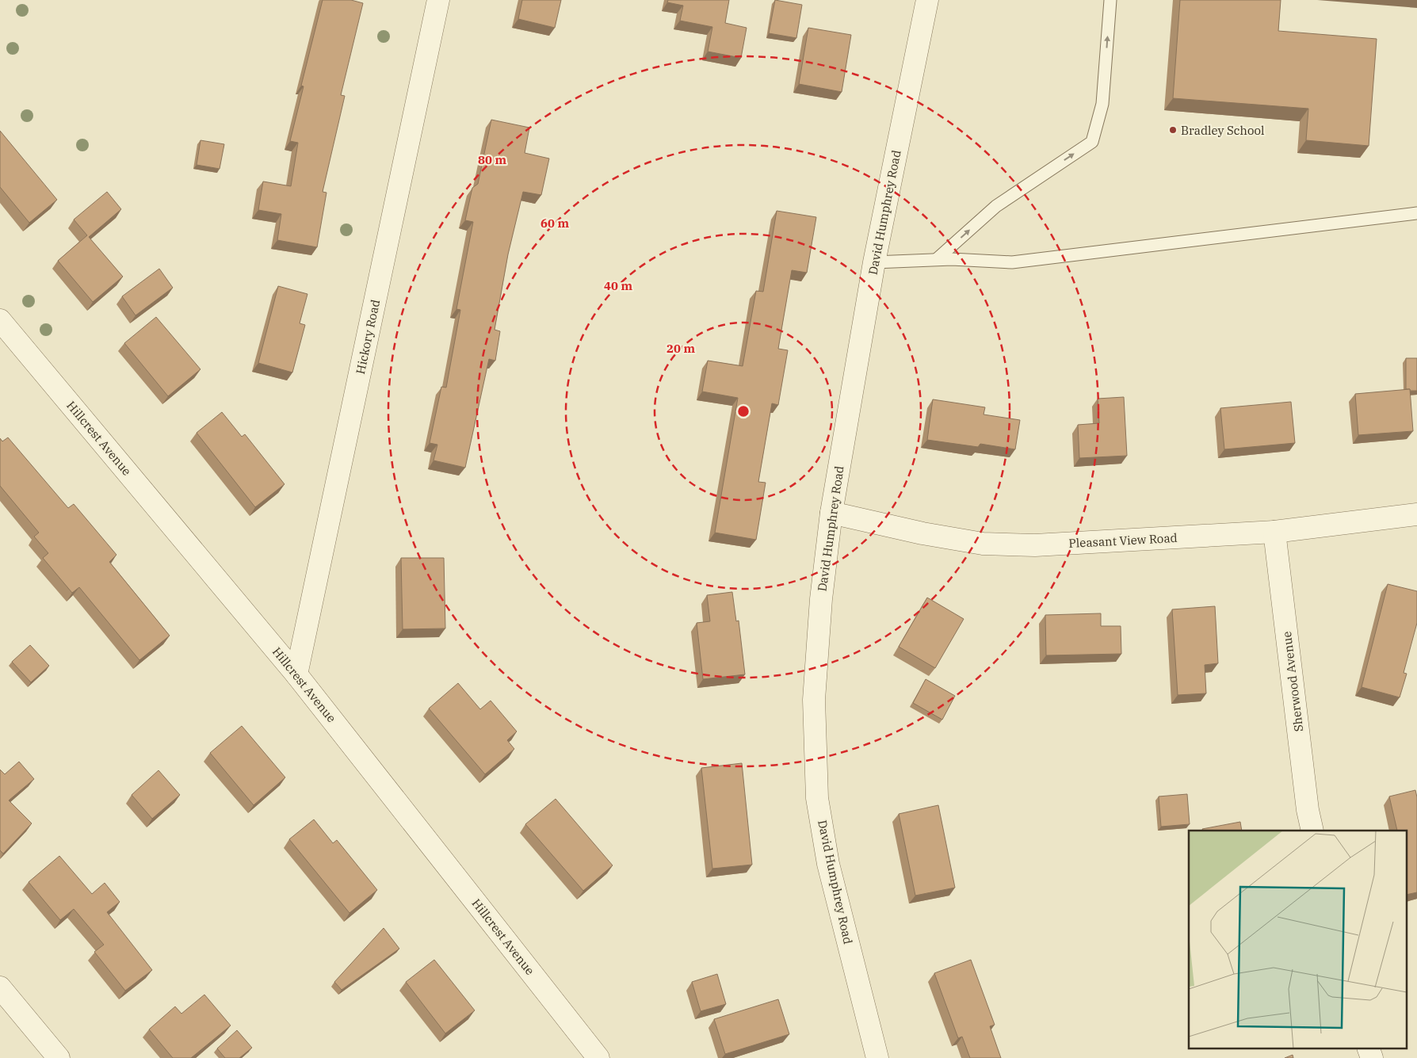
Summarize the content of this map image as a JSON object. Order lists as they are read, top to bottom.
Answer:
{
  "streets": {
    "street": [
      "David Humphrey Road",
      "Hickory Road",
      "Hillcrest Avenue",
      "Pleasant View Road",
      "Sherwood Avenue"
    ]
  },
  "crossings": [
    ["David Humphrey Road", "Pleasant View Road"],
    ["Hickory Road", "Hillcrest Avenue"],
    ["Pleasant View Road", "Sherwood Avenue"]
  ],
  "places": ["Bradley School"],
  "rings": [
    "80 m",
    "60 m",
    "40 m",
    "20 m"
  ]
}
